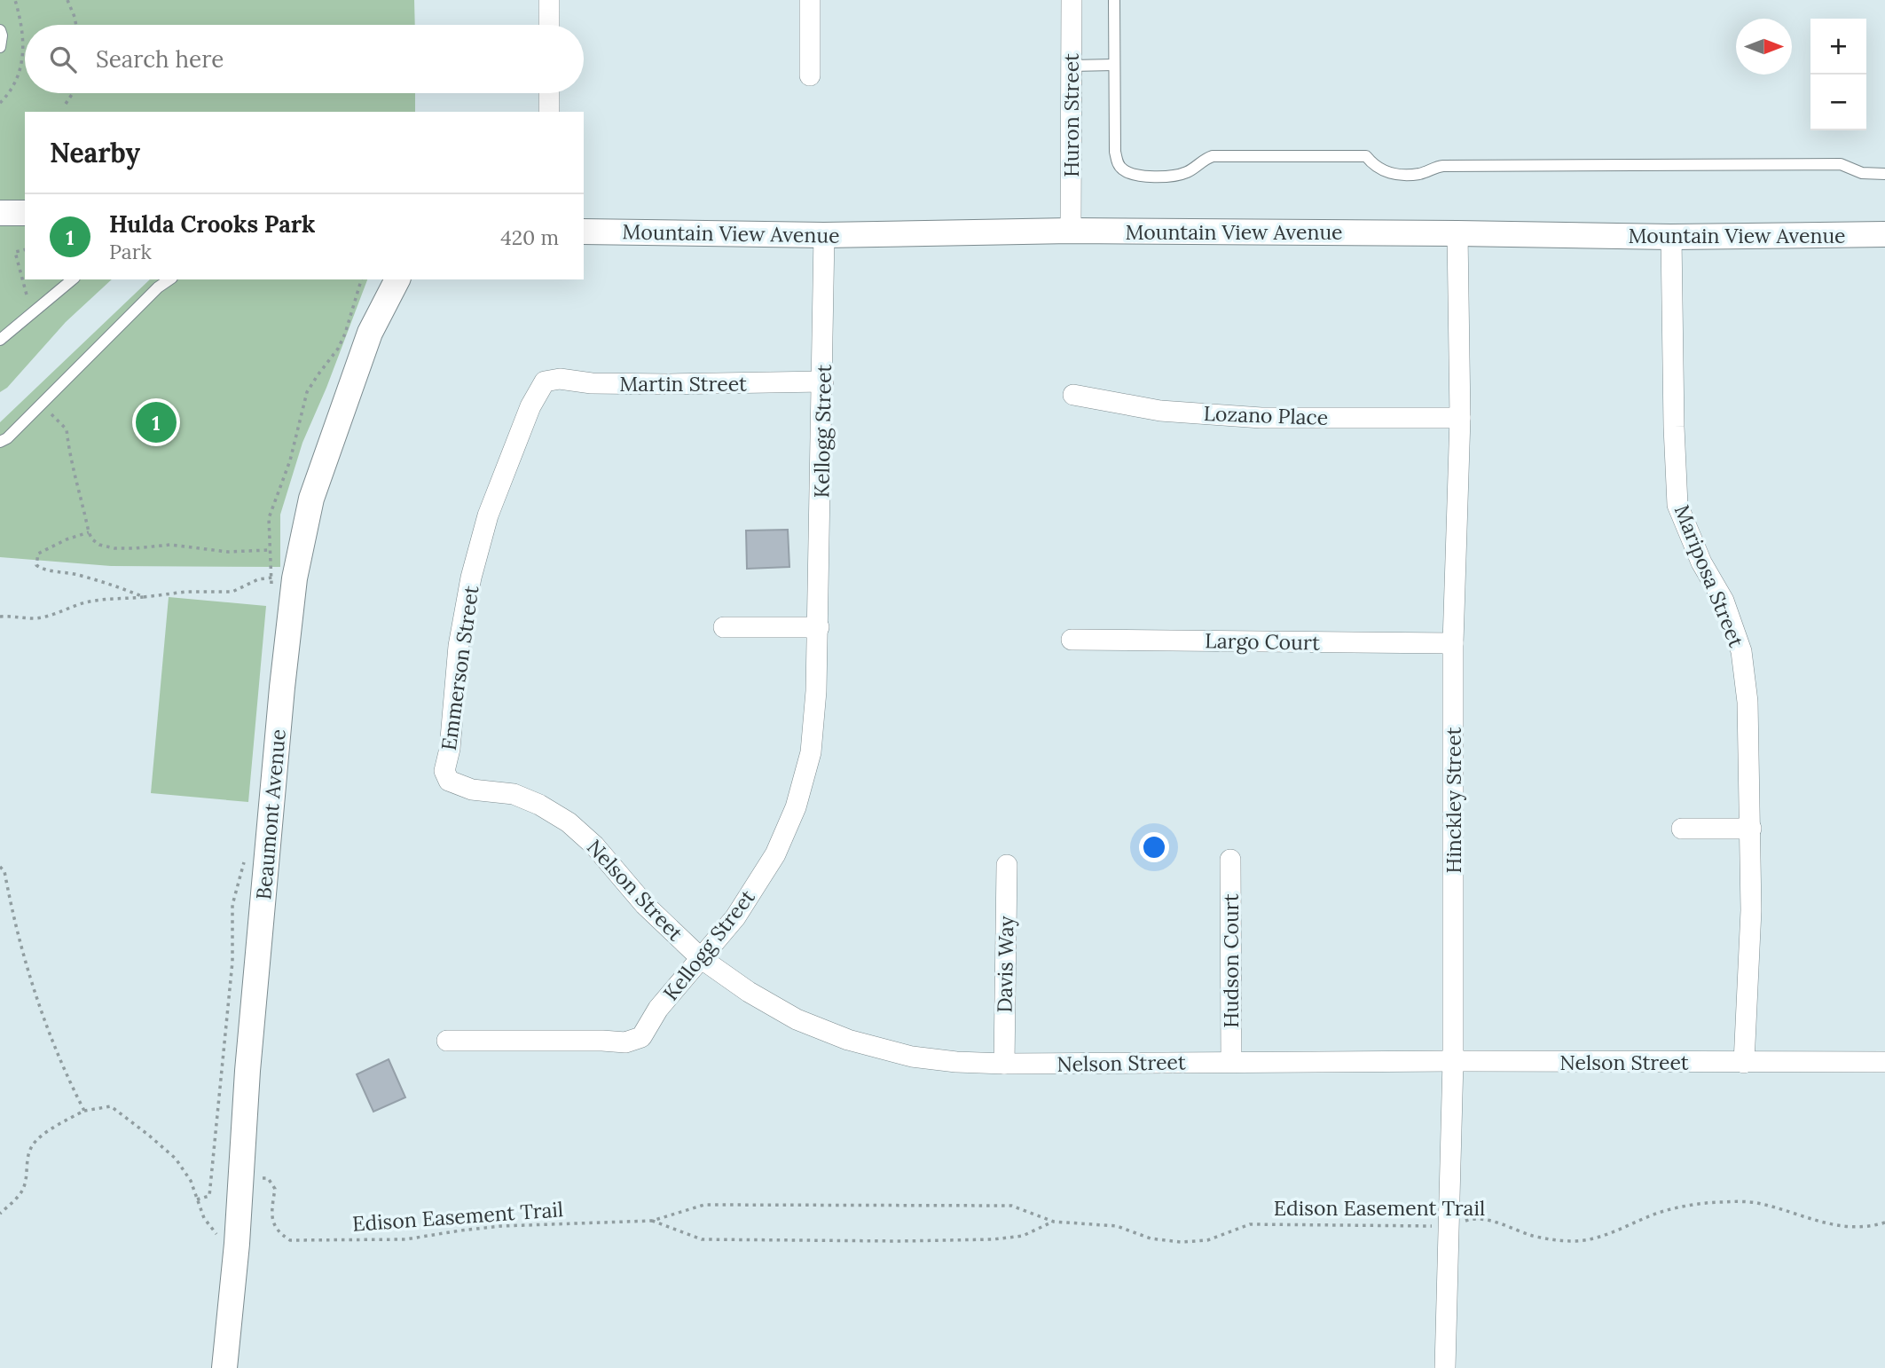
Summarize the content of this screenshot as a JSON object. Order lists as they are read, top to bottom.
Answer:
{
  "streets": {
    "street": [
      "Huron Street",
      "Mountain View Avenue",
      "Martin Street",
      "Lozano Place",
      "Kellogg Street",
      "Mariposa Street",
      "Largo Court",
      "Emmerson Street",
      "Hinckley Street",
      "Beaumont Avenue",
      "Nelson Street",
      "Hudson Court",
      "Davis Way"
    ],
    "path": ["Edison Easement Trail"]
  },
  "crossings": [
    ["Huron Street", "Mountain View Avenue"],
    ["Mountain View Avenue", "Kellogg Street"],
    ["Mountain View Avenue", "Mariposa Street"],
    ["Mountain View Avenue", "Hinckley Street"],
    ["Martin Street", "Kellogg Street"],
    ["Martin Street", "Emmerson Street"],
    ["Lozano Place", "Hinckley Street"],
    ["Kellogg Street", "Nelson Street"],
    ["Mariposa Street", "Nelson Street"],
    ["Largo Court", "Hinckley Street"],
    ["Emmerson Street", "Nelson Street"],
    ["Hinckley Street", "Nelson Street"],
    ["Hinckley Street", "Edison Easement Trail"],
    ["Beaumont Avenue", "Edison Easement Trail"],
    ["Nelson Street", "Hudson Court"],
    ["Nelson Street", "Davis Way"]
  ],
  "north": "right",
  "page": {
    "map_buttons": ["+", "−"],
    "search": "Search here",
    "heading": "Nearby",
    "list": [
      {
        "mark": "1",
        "name": "Hulda Crooks Park",
        "note": "Park",
        "value": "420 m"
      }
    ],
    "pins": "1"
  }
}
